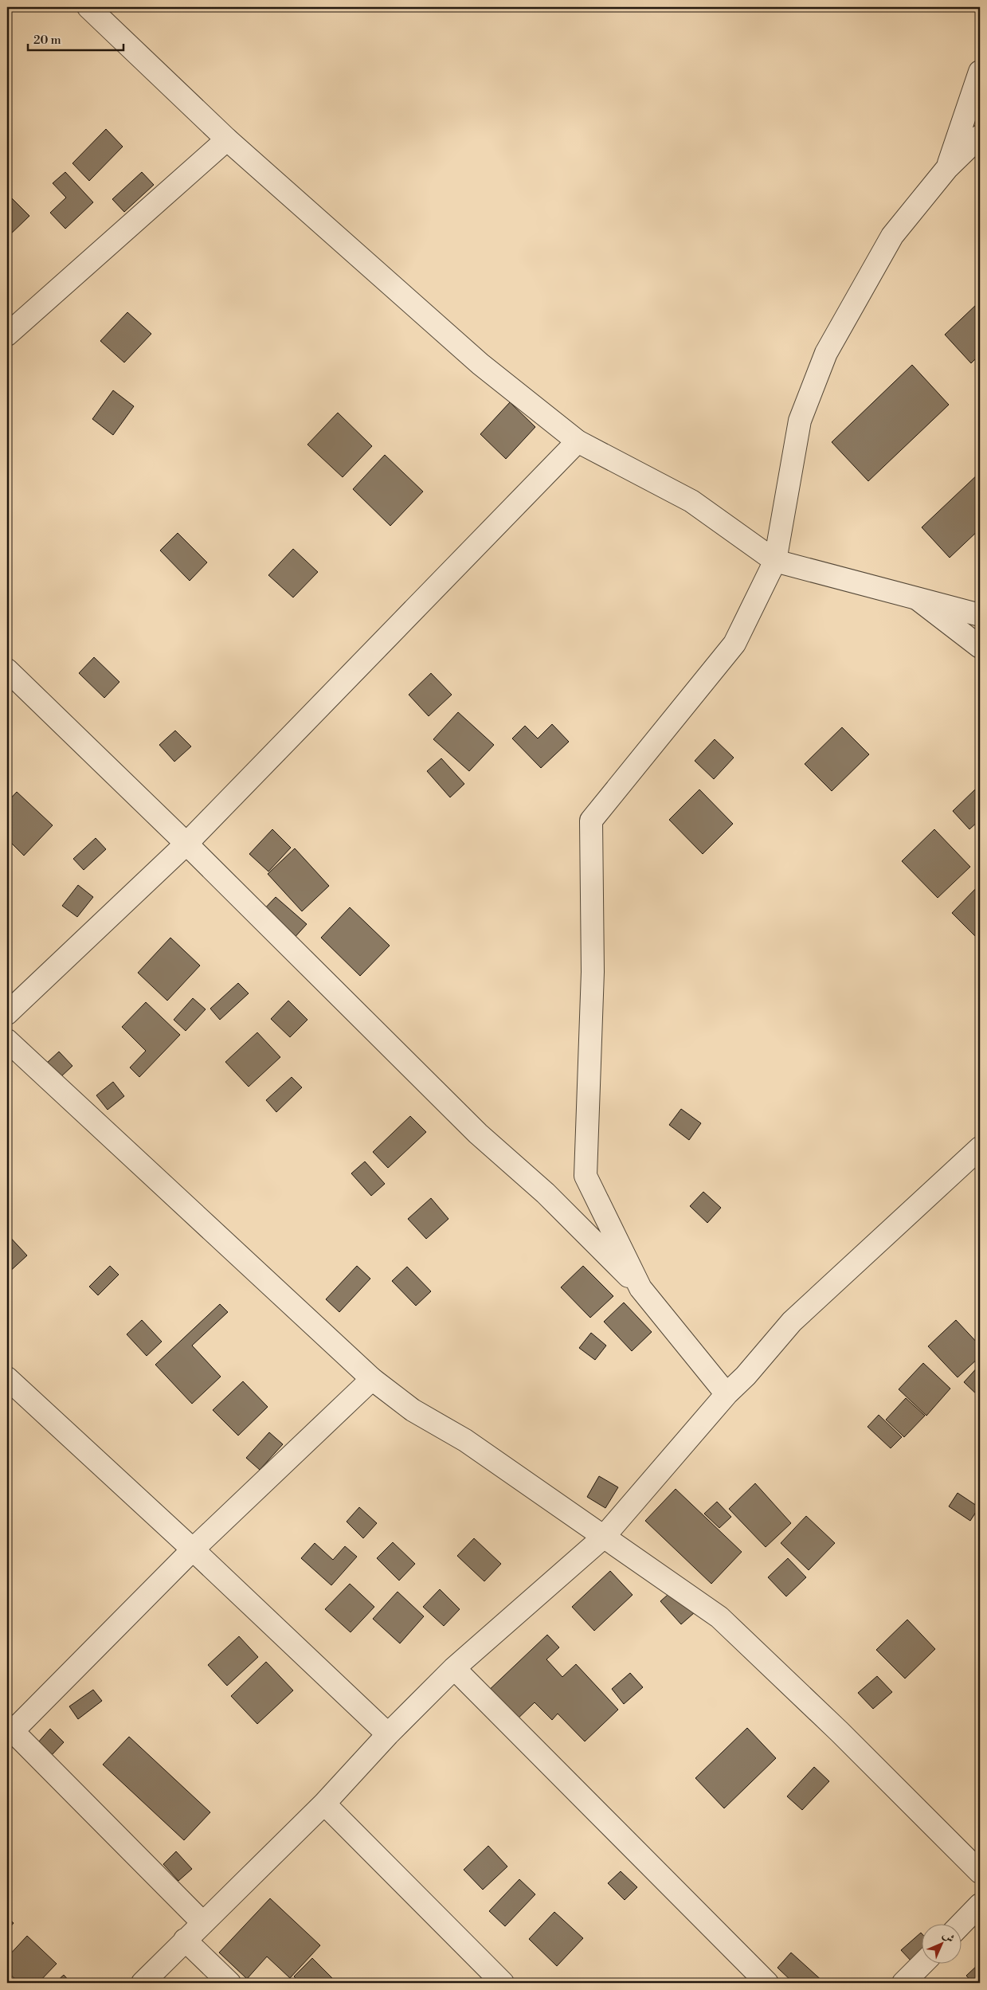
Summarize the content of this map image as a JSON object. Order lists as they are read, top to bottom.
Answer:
{
  "scale_bar": "20 m",
  "north": "top right"
}
